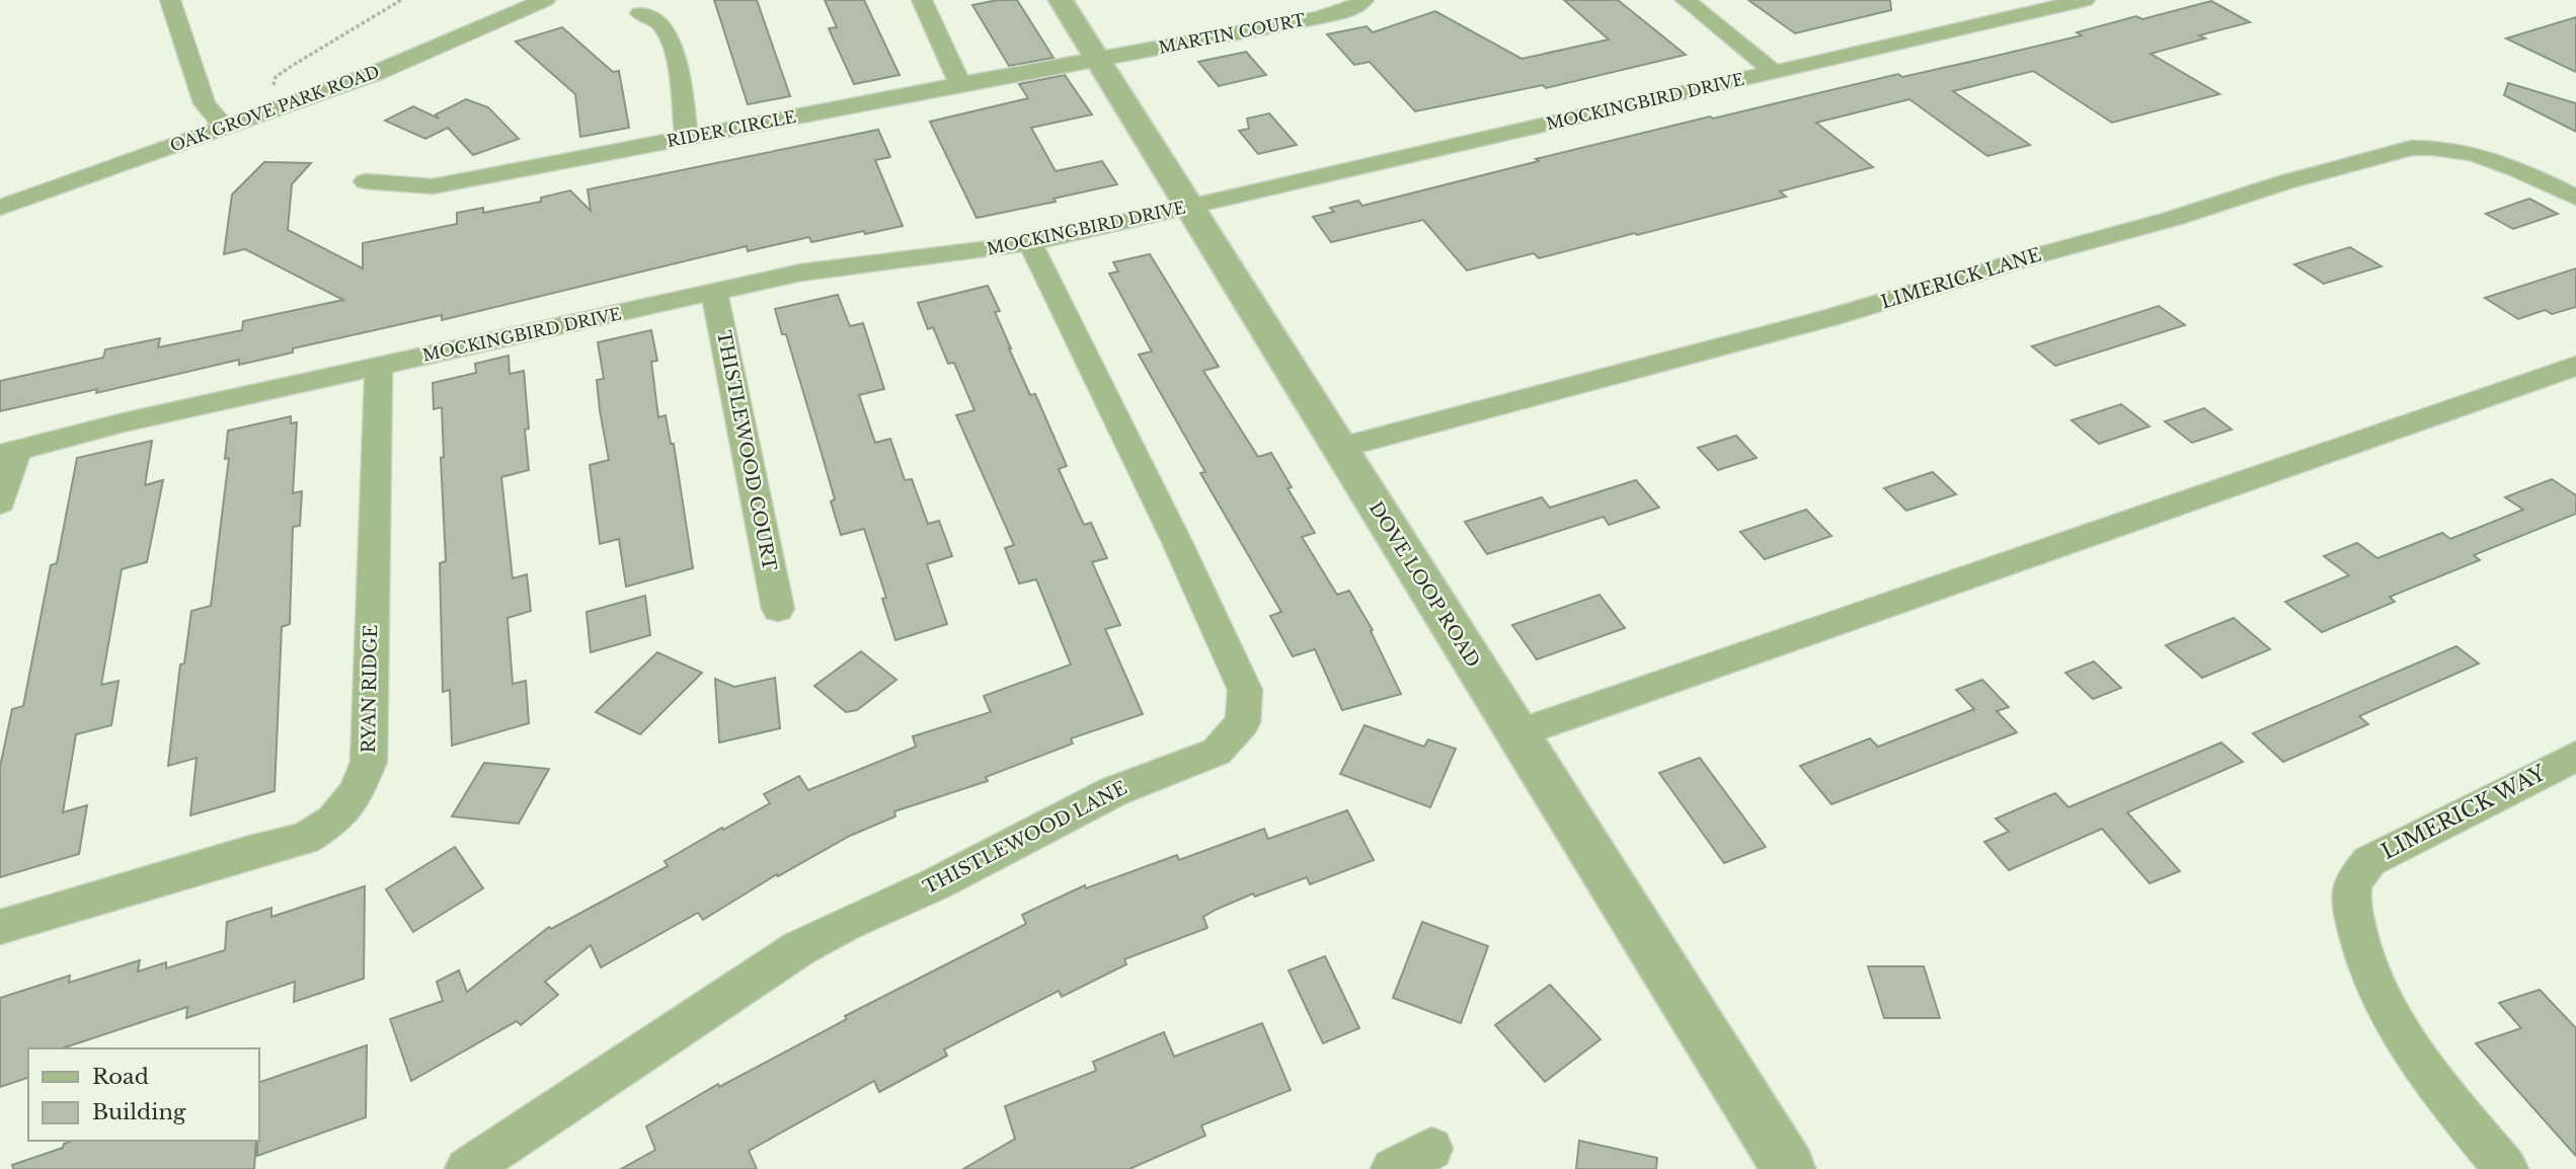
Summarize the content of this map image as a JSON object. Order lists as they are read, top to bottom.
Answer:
{
  "streets": {
    "street": [
      "MARTIN COURT",
      "MOCKINGBIRD DRIVE",
      "OAK GROVE PARK ROAD",
      "RIDER CIRCLE",
      "LIMERICK LANE",
      "THISTLEWOOD COURT",
      "DOVE LOOP ROAD",
      "RYAN RIDGE",
      "LIMERICK WAY",
      "THISTLEWOOD LANE"
    ]
  },
  "crossings": [
    ["MARTIN COURT", "RIDER CIRCLE"],
    ["MARTIN COURT", "DOVE LOOP ROAD"],
    ["MOCKINGBIRD DRIVE", "THISTLEWOOD COURT"],
    ["MOCKINGBIRD DRIVE", "DOVE LOOP ROAD"],
    ["MOCKINGBIRD DRIVE", "RYAN RIDGE"],
    ["MOCKINGBIRD DRIVE", "THISTLEWOOD LANE"],
    ["RIDER CIRCLE", "DOVE LOOP ROAD"],
    ["LIMERICK LANE", "DOVE LOOP ROAD"]
  ],
  "legend": ["Road", "Building"]
}
